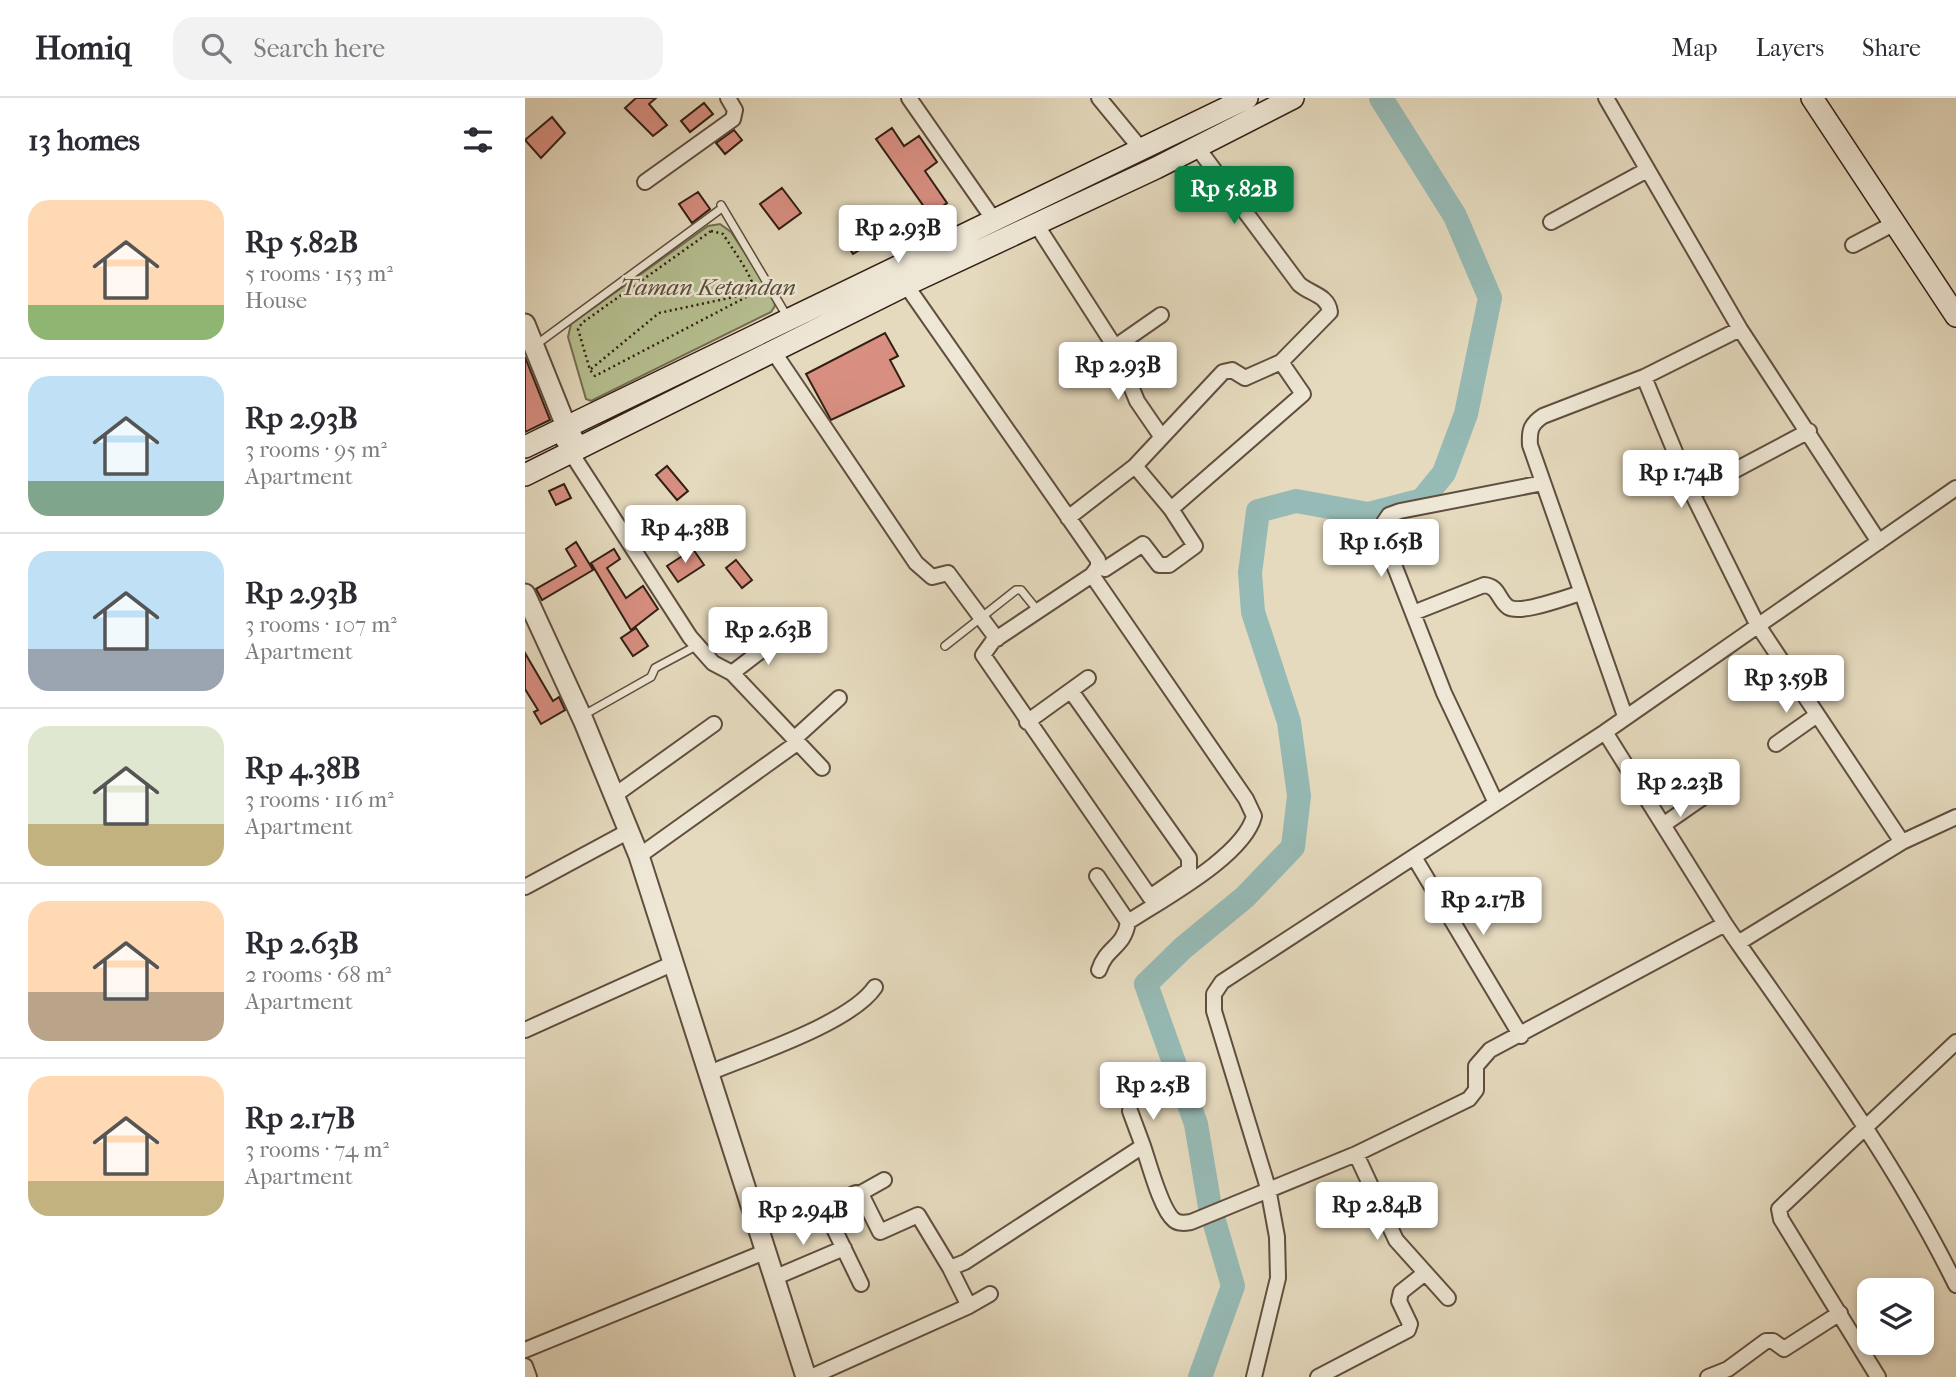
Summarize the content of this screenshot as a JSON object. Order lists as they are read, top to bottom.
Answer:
{
  "parks": ["Taman Ketandan"],
  "page": {
    "header": "Homiq",
    "search": "Search here",
    "nav": ["Map", "Layers", "Share"],
    "heading": "13 homes",
    "price": [
      "Rp 5.82B",
      "Rp 2.93B",
      "Rp 2.93B",
      "Rp 1.74B",
      "Rp 4.38B",
      "Rp 1.65B",
      "Rp 2.63B",
      "Rp 3.59B",
      "Rp 2.23B",
      "Rp 2.17B",
      "Rp 2.5B",
      "Rp 2.84B",
      "Rp 2.94B"
    ],
    "list": [
      {
        "name": "Rp 5.82B",
        "note": "5 rooms · 153 m² · House"
      },
      {
        "name": "Rp 2.93B",
        "note": "3 rooms · 95 m² · Apartment"
      },
      {
        "name": "Rp 2.93B",
        "note": "3 rooms · 107 m² · Apartment"
      },
      {
        "name": "Rp 4.38B",
        "note": "3 rooms · 116 m² · Apartment"
      },
      {
        "name": "Rp 2.63B",
        "note": "2 rooms · 68 m² · Apartment"
      },
      {
        "name": "Rp 2.17B",
        "note": "3 rooms · 74 m² · Apartment"
      }
    ]
  }
}
